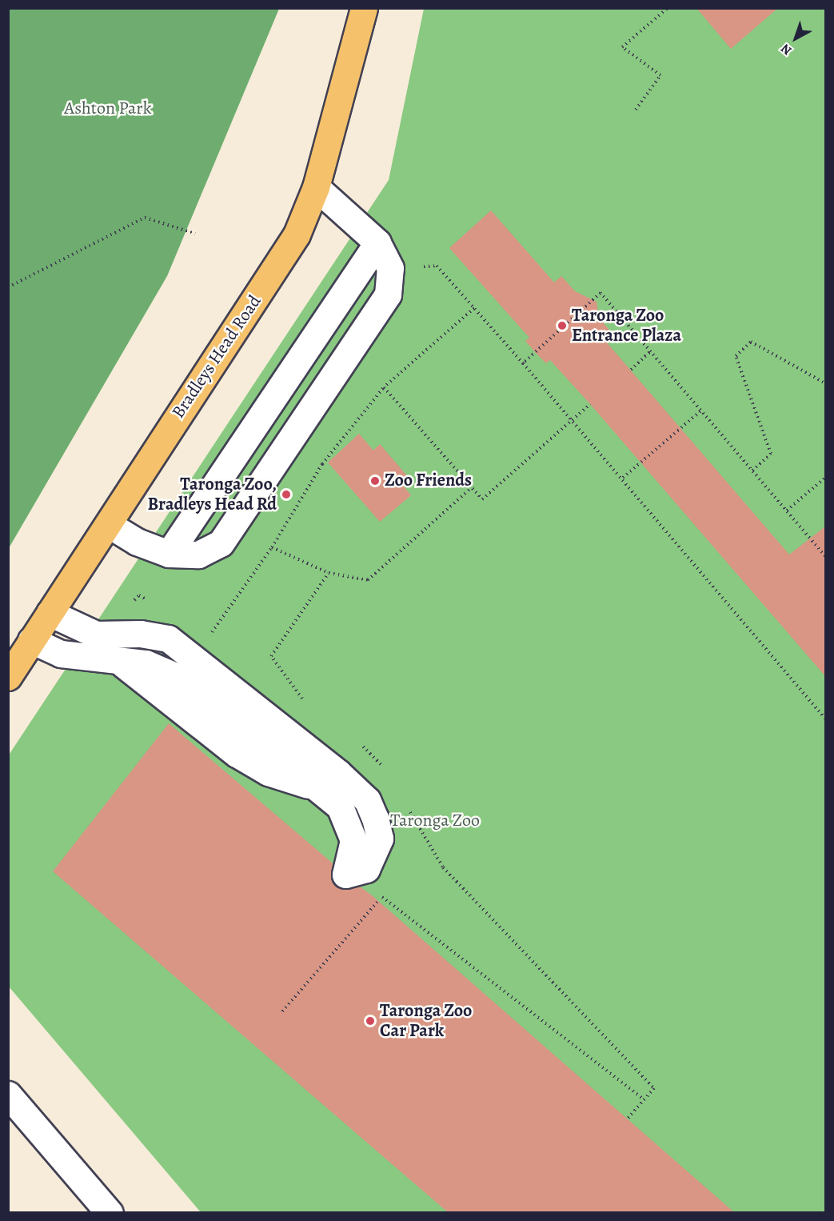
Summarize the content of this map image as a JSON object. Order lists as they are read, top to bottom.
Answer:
{
  "streets": {
    "main road": ["Bradleys Head Road"]
  },
  "parks": ["Ashton Park", "Taronga Zoo"],
  "places": [
    "Taronga Zoo Entrance Plaza",
    "Zoo Friends",
    "Taronga Zoo, Bradleys Head Rd",
    "Taronga Zoo Car Park"
  ],
  "north": "bottom left"
}
